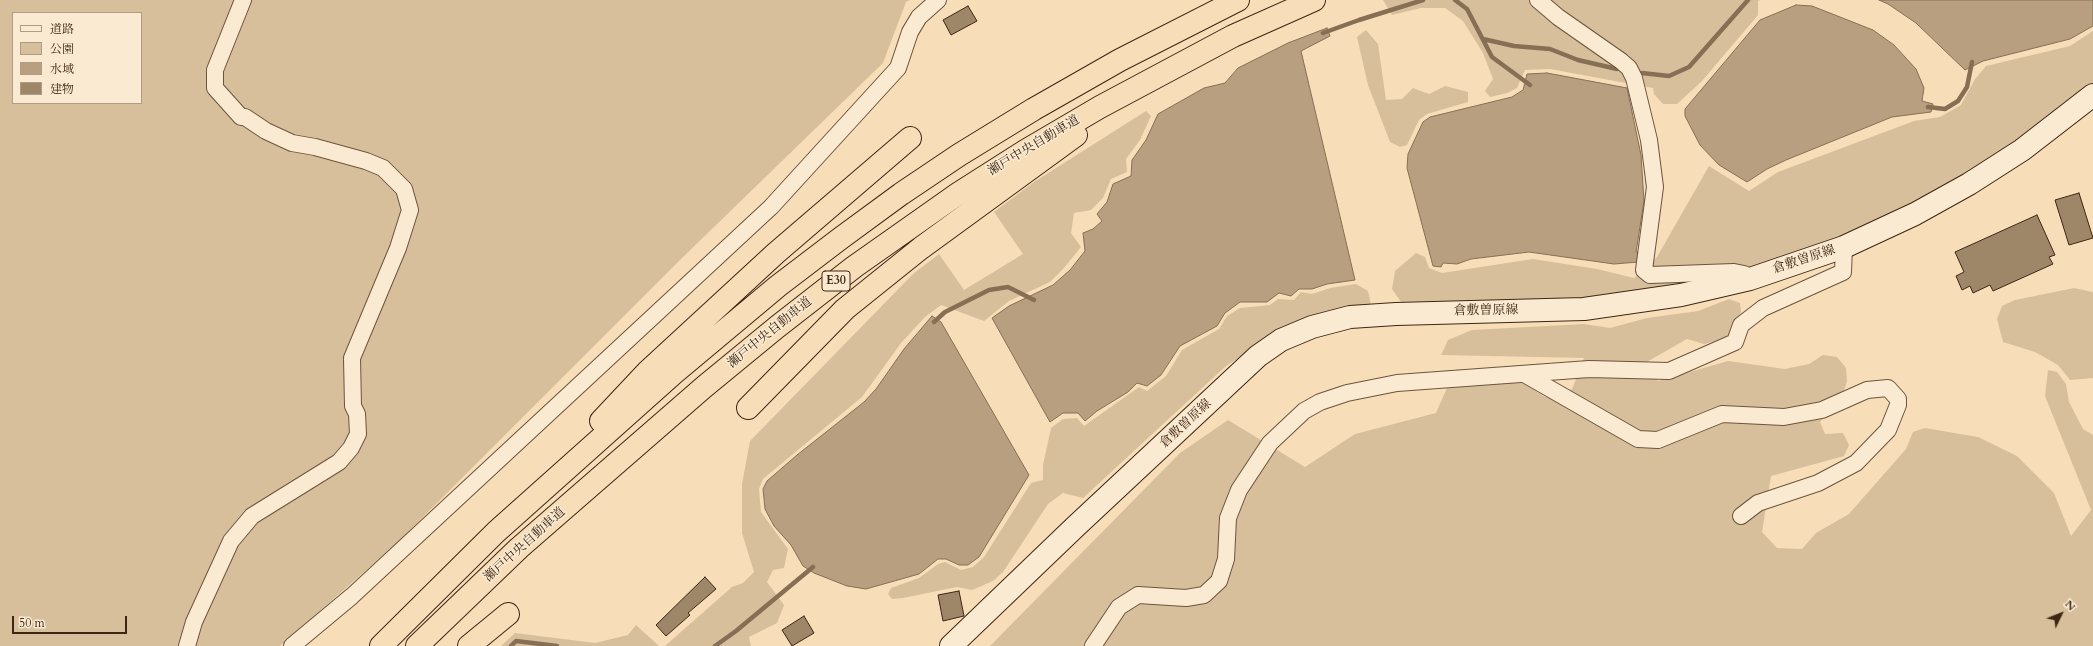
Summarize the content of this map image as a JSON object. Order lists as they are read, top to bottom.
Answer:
{
  "streets": {
    "highway": ["瀬戸中央自動車道", "E30"],
    "street": ["倉敷曽原線"]
  },
  "legend": [
    "道路",
    "公園",
    "水域",
    "建物"
  ],
  "scale_bar": "50 m",
  "north": "top right"
}
